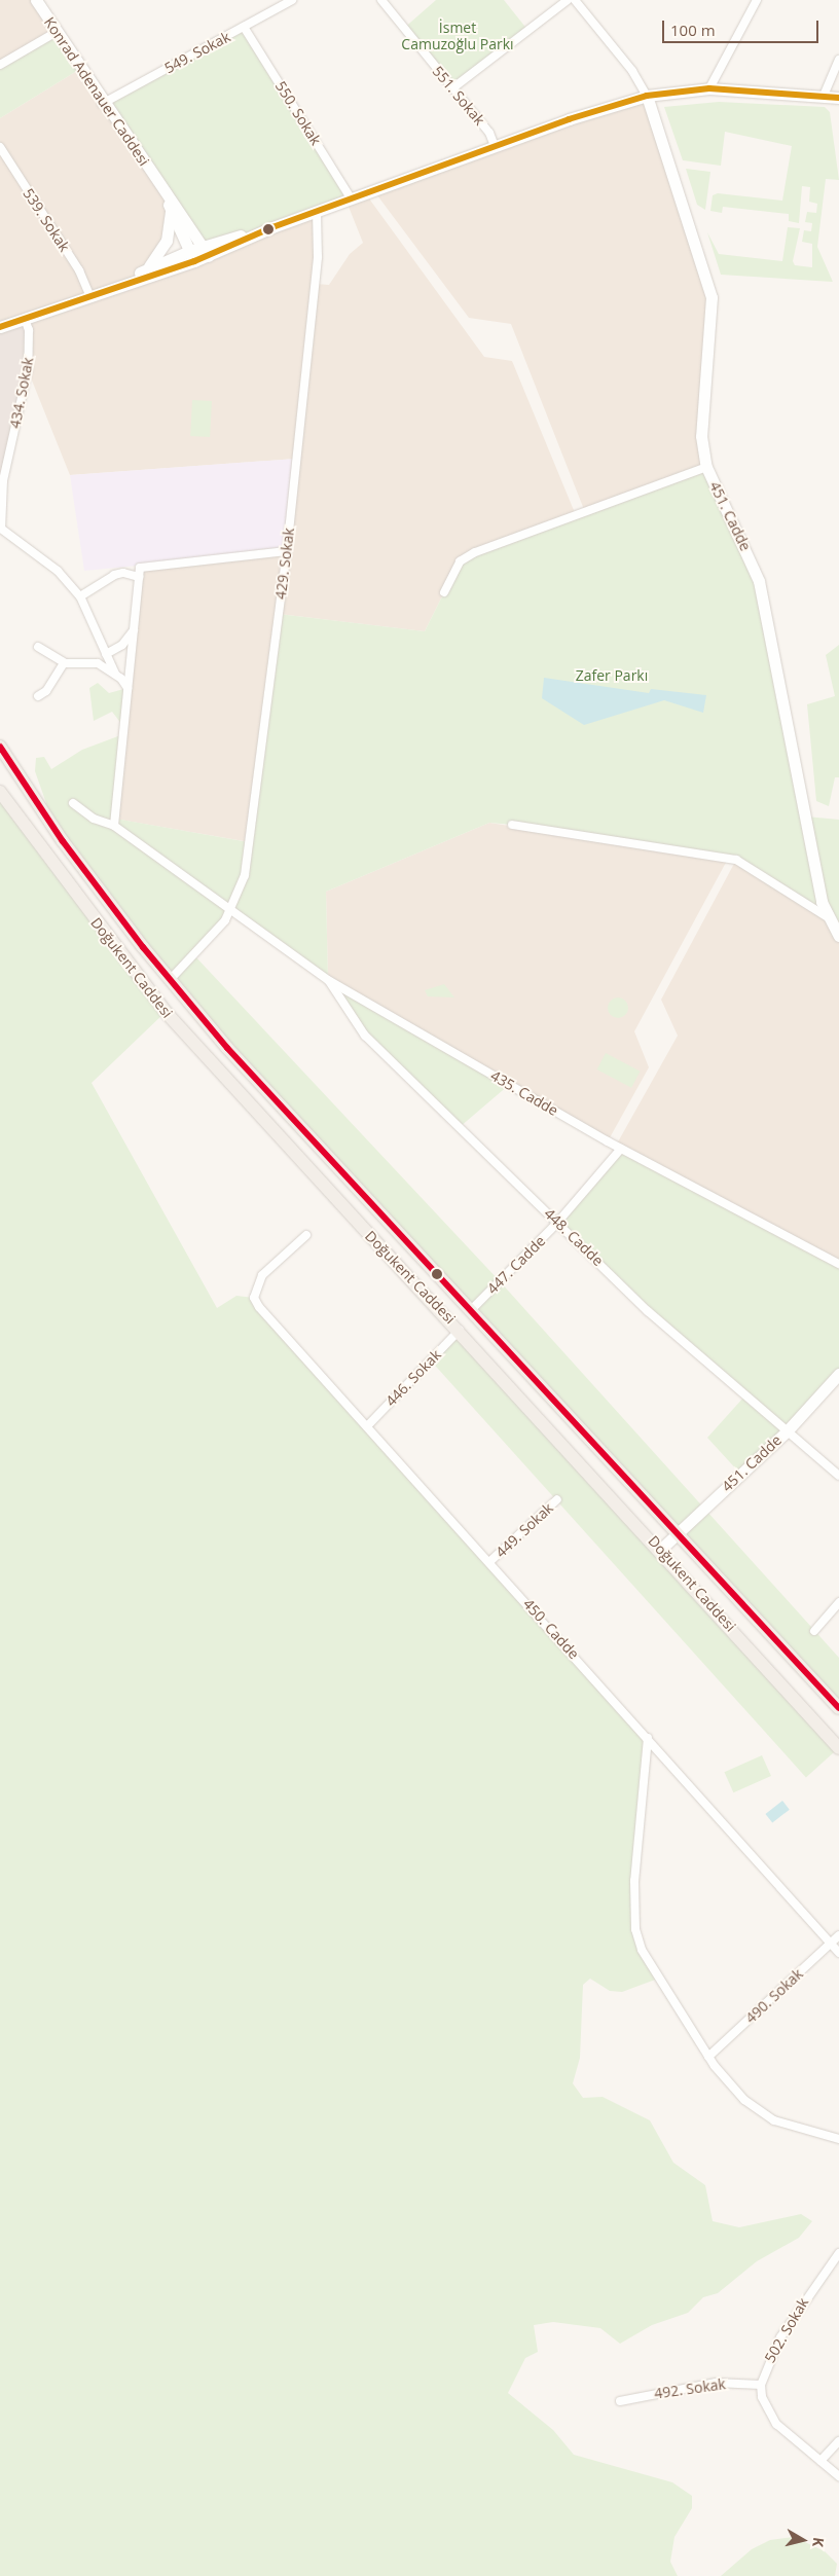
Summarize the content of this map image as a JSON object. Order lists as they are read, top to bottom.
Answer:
{
  "streets": {
    "main road": ["Konrad Adenauer Caddesi", "451. Cadde", "Doğukent Caddesi"],
    "street": [
      "549. Sokak",
      "551. Sokak",
      "550. Sokak",
      "539. Sokak",
      "434. Sokak",
      "429. Sokak",
      "435. Cadde",
      "448. Cadde",
      "447. Cadde",
      "446. Sokak",
      "449. Sokak",
      "450. Cadde",
      "490. Sokak",
      "502. Sokak",
      "492. Sokak"
    ]
  },
  "crossings": [
    ["549. Sokak", "Konrad Adenauer Caddesi"],
    ["549. Sokak", "550. Sokak"],
    ["451. Cadde", "Doğukent Caddesi"],
    ["451. Cadde", "448. Cadde"],
    ["429. Sokak", "435. Cadde"],
    ["Doğukent Caddesi", "447. Cadde"],
    ["Doğukent Caddesi", "446. Sokak"],
    ["435. Cadde", "448. Cadde"],
    ["435. Cadde", "447. Cadde"],
    ["448. Cadde", "447. Cadde"],
    ["446. Sokak", "450. Cadde"],
    ["449. Sokak", "450. Cadde"],
    ["450. Cadde", "490. Sokak"],
    ["502. Sokak", "492. Sokak"]
  ],
  "parks": ["İsmet Camuzoğlu Parkı", "Zafer Parkı"],
  "scale_bar": "100 m",
  "north": "right"
}
